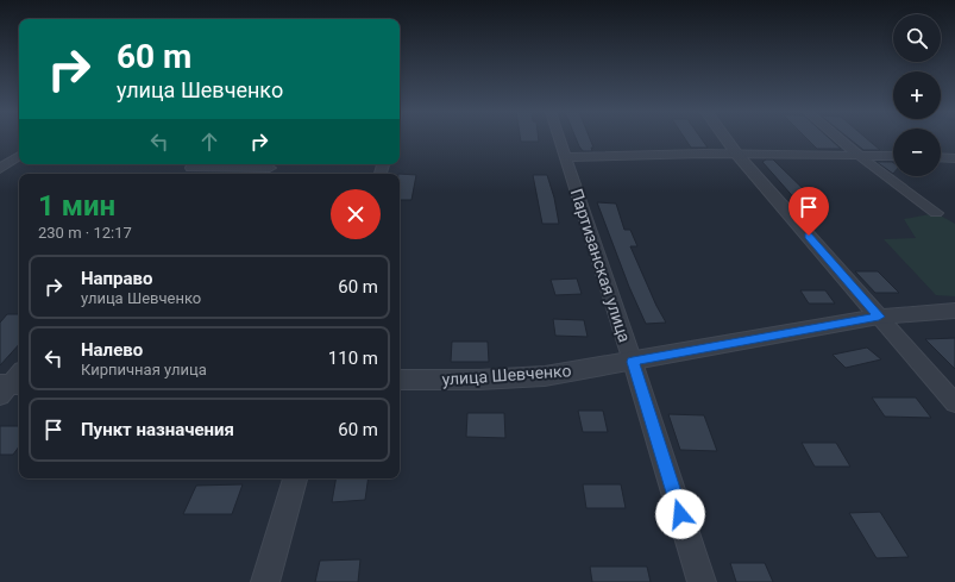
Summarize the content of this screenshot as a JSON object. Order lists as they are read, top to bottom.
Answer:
{
  "streets": {
    "street": ["Партизанская улица", "улица Шевченко"]
  },
  "crossings": [
    ["Партизанская улица", "улица Шевченко"]
  ],
  "page": {
    "map_buttons": ["+", "−"],
    "turn": ["60 m", "улица Шевченко"],
    "heading": ["1 мин", "230 m · 12:17"],
    "list": [
      {
        "name": "Направо",
        "note": "улица Шевченко",
        "value": "60 m"
      },
      {
        "name": "Налево",
        "note": "Кирпичная улица",
        "value": "110 m"
      },
      {
        "name": "Пункт назначения",
        "value": "60 m"
      }
    ]
  }
}
